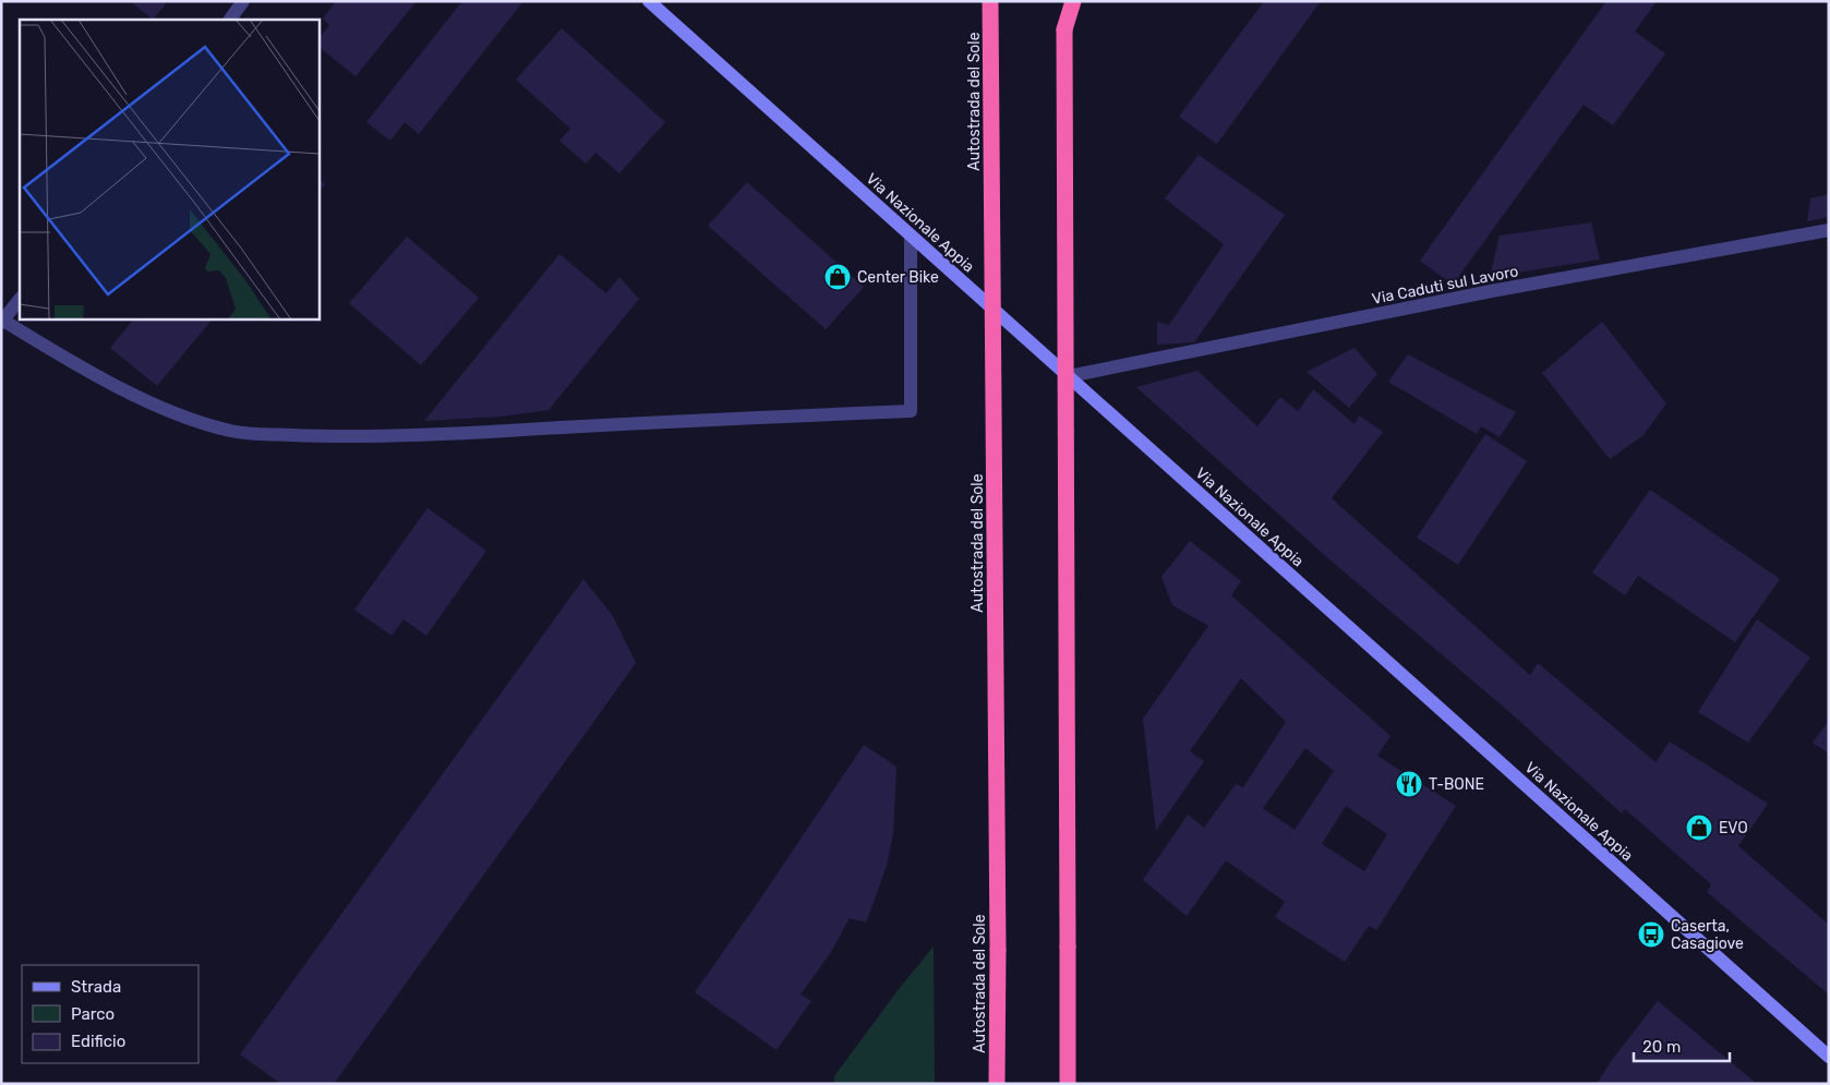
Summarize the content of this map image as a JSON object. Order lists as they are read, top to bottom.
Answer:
{
  "streets": {
    "highway": ["Autostrada del Sole"],
    "main road": ["Via Nazionale Appia"],
    "street": ["Via Caduti sul Lavoro"]
  },
  "crossings": [
    ["Via Nazionale Appia", "Via Caduti sul Lavoro"]
  ],
  "places": {
    "shop": ["Center Bike", "EVO"],
    "restaurant": ["T-BONE"],
    "bus stop": ["Caserta, Casagiove"]
  },
  "legend": ["Strada", "Parco", "Edificio"],
  "scale_bar": "20 m"
}
